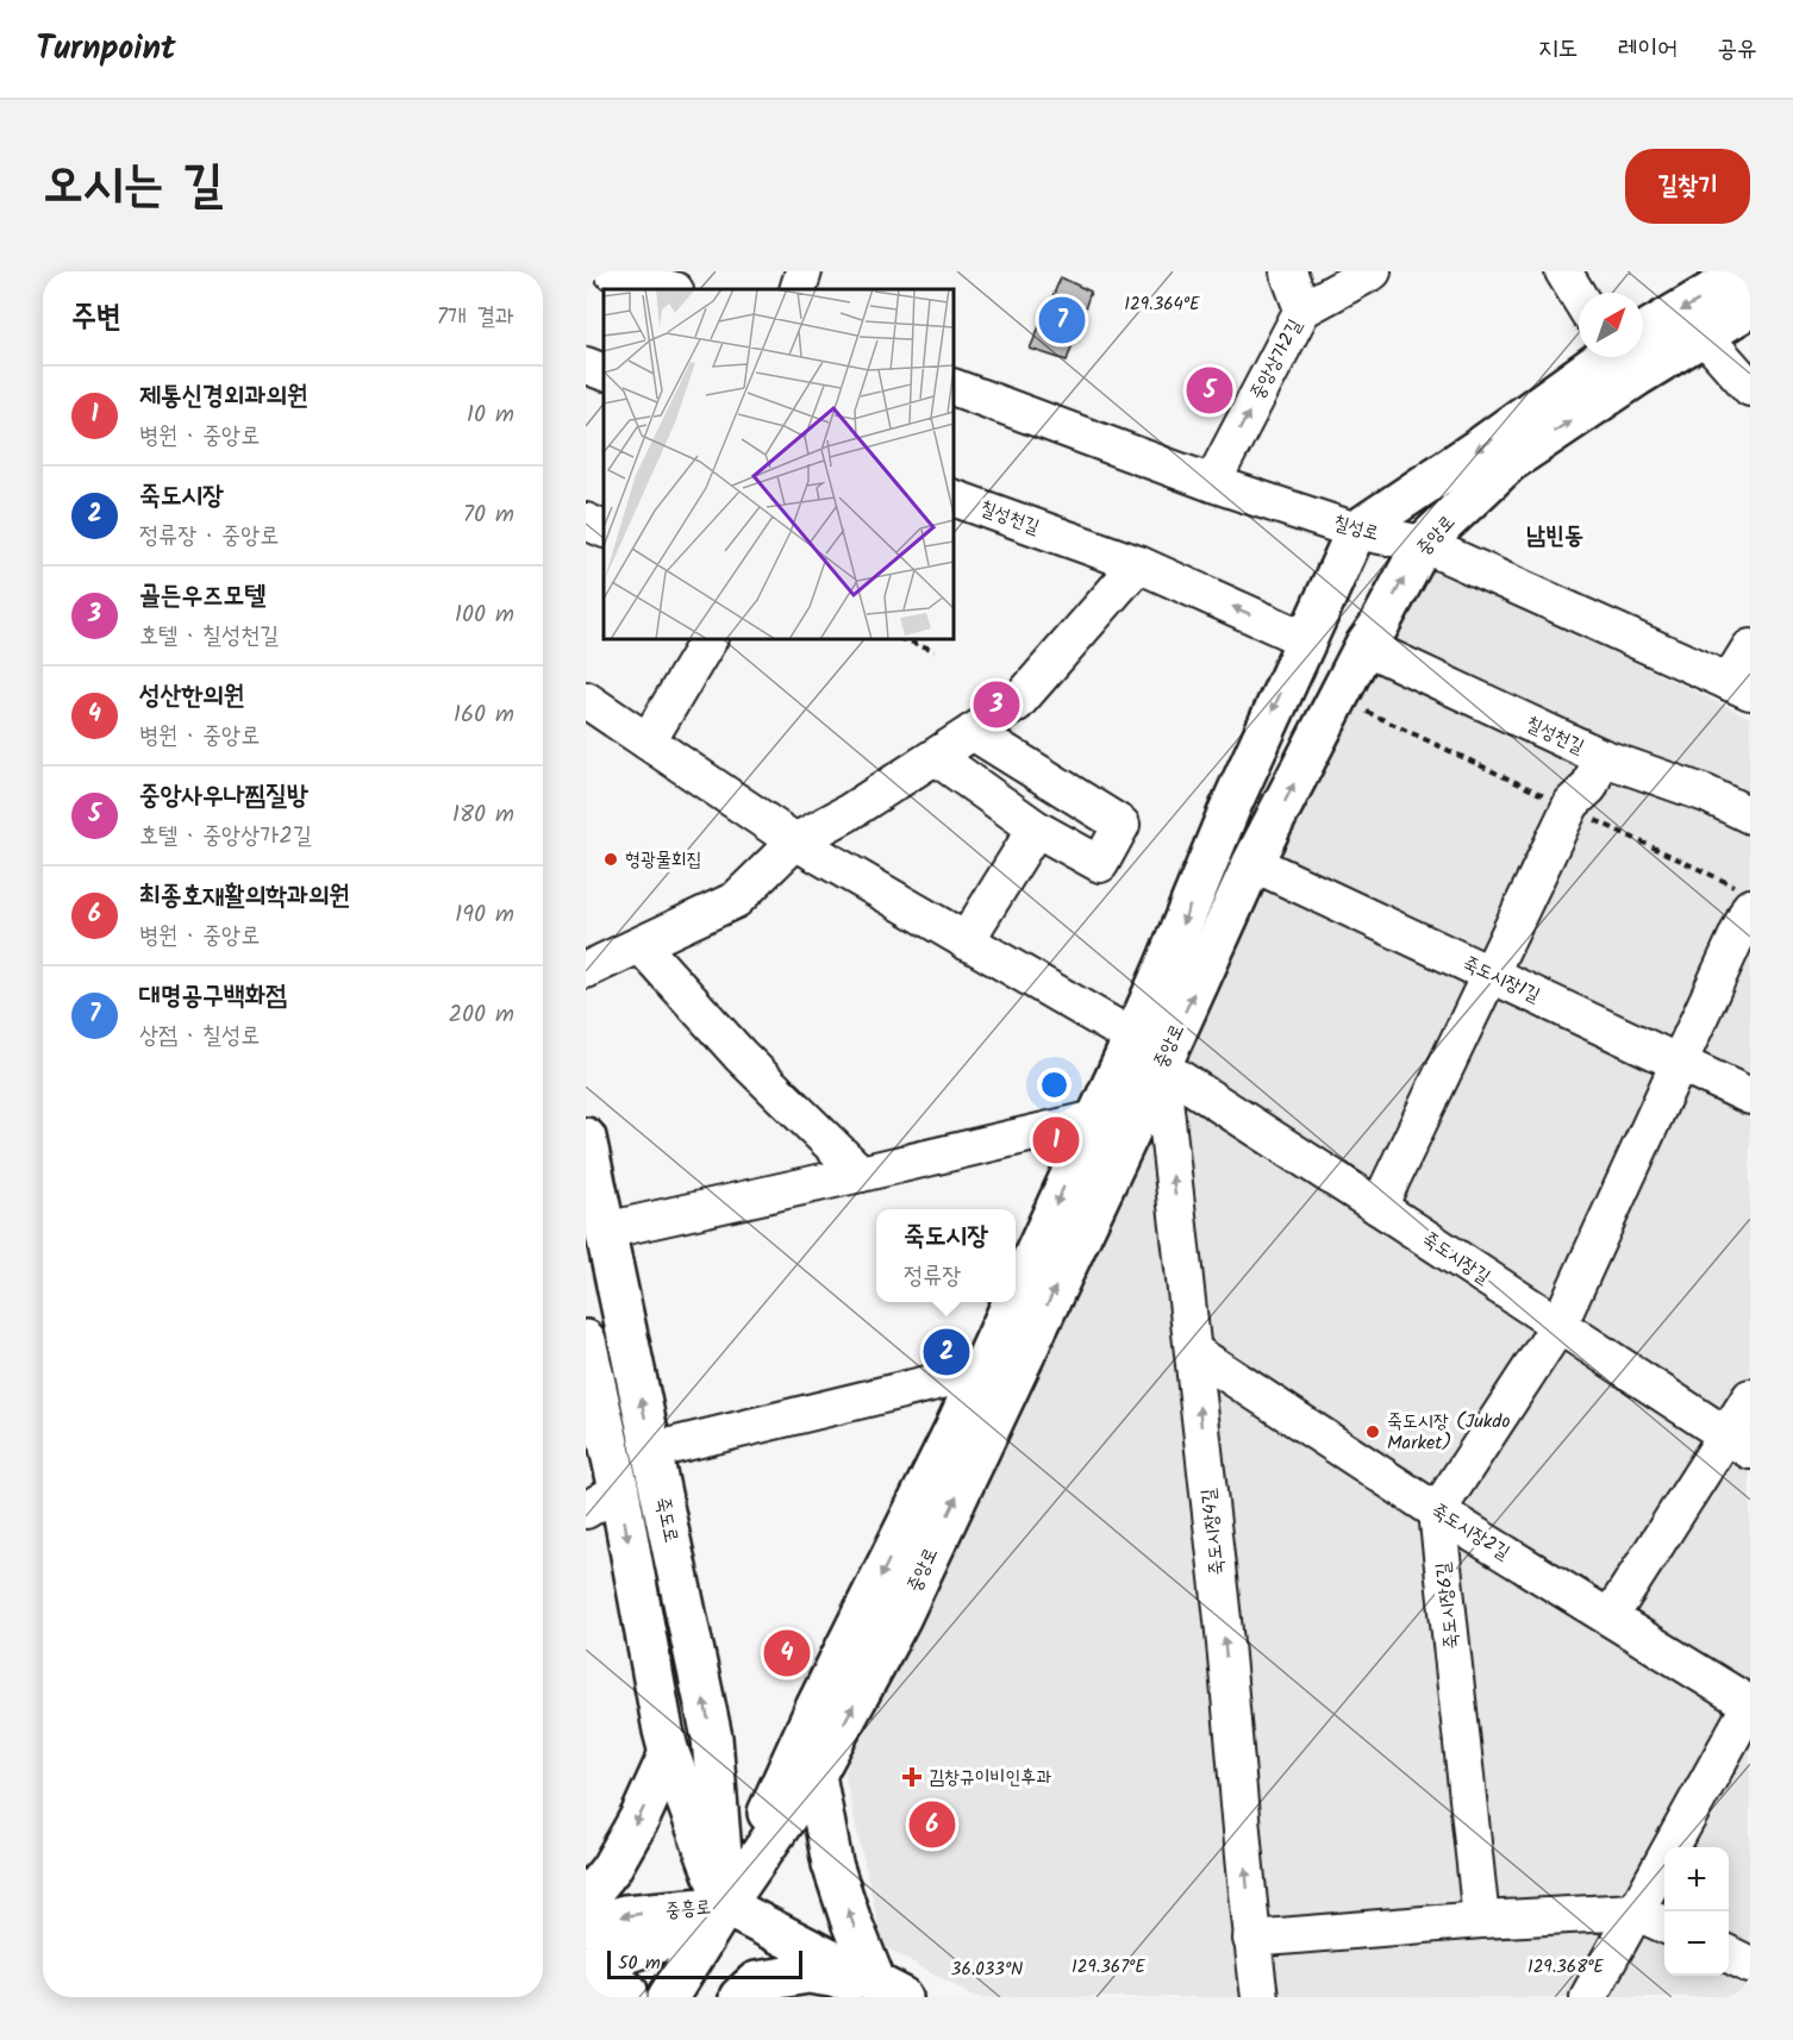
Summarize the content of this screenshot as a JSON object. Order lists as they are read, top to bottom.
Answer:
{
  "streets": {
    "main road": ["중앙로", "죽도로", "중흥로"],
    "street": [
      "중앙상가2길",
      "칠성천길",
      "칠성로",
      "죽도시장1길",
      "죽도시장길",
      "죽도시장4길",
      "죽도시장2길",
      "죽도시장6길"
    ]
  },
  "crossings": [
    ["중앙상가2길", "칠성로"],
    ["칠성천길", "중앙로"],
    ["칠성로", "중앙로"],
    ["중앙로", "죽도시장1길"],
    ["중앙로", "죽도시장길"],
    ["중앙로", "죽도로"],
    ["중앙로", "죽도시장4길"],
    ["중앙로", "중흥로"],
    ["죽도시장길", "죽도시장4길"],
    ["죽도로", "중흥로"],
    ["죽도시장4길", "죽도시장2길"],
    ["죽도시장2길", "죽도시장6길"]
  ],
  "one_way": ["중앙상가2길", "죽도시장4길"],
  "districts": ["남빈동"],
  "places": {
    "other": ["형광물회집", "죽도시장 (Jukdo Market)"],
    "health": ["김창규이비인후과"]
  },
  "scale_bar": "50 m",
  "north": "top right",
  "page": {
    "header": "Turnpoint",
    "nav": ["지도", "레이어", "공유"],
    "title": "오시는 길",
    "buttons": "길찾기",
    "heading": ["주변", "7개 결과"],
    "pins": [
      "7",
      "5",
      "3",
      "1",
      "2",
      "4",
      "6"
    ],
    "list": [
      {
        "mark": "1",
        "name": "제통신경외과의원",
        "note": "병원 · 중앙로",
        "value": "10 m"
      },
      {
        "mark": "2",
        "name": "죽도시장",
        "note": "정류장 · 중앙로",
        "value": "70 m"
      },
      {
        "mark": "3",
        "name": "골든우즈모텔",
        "note": "호텔 · 칠성천길",
        "value": "100 m"
      },
      {
        "mark": "4",
        "name": "성산한의원",
        "note": "병원 · 중앙로",
        "value": "160 m"
      },
      {
        "mark": "5",
        "name": "중앙사우나찜질방",
        "note": "호텔 · 중앙상가2길",
        "value": "180 m"
      },
      {
        "mark": "6",
        "name": "최종호재활의학과의원",
        "note": "병원 · 중앙로",
        "value": "190 m"
      },
      {
        "mark": "7",
        "name": "대명공구백화점",
        "note": "상점 · 칠성로",
        "value": "200 m"
      }
    ],
    "popup": ["죽도시장", "정류장"],
    "map_buttons": ["+", "−"],
    "scale": "50 m"
  },
  "coordinates": [
    "129.364°E",
    "129.367°E",
    "129.368°E",
    "36.033°N"
  ]
}
